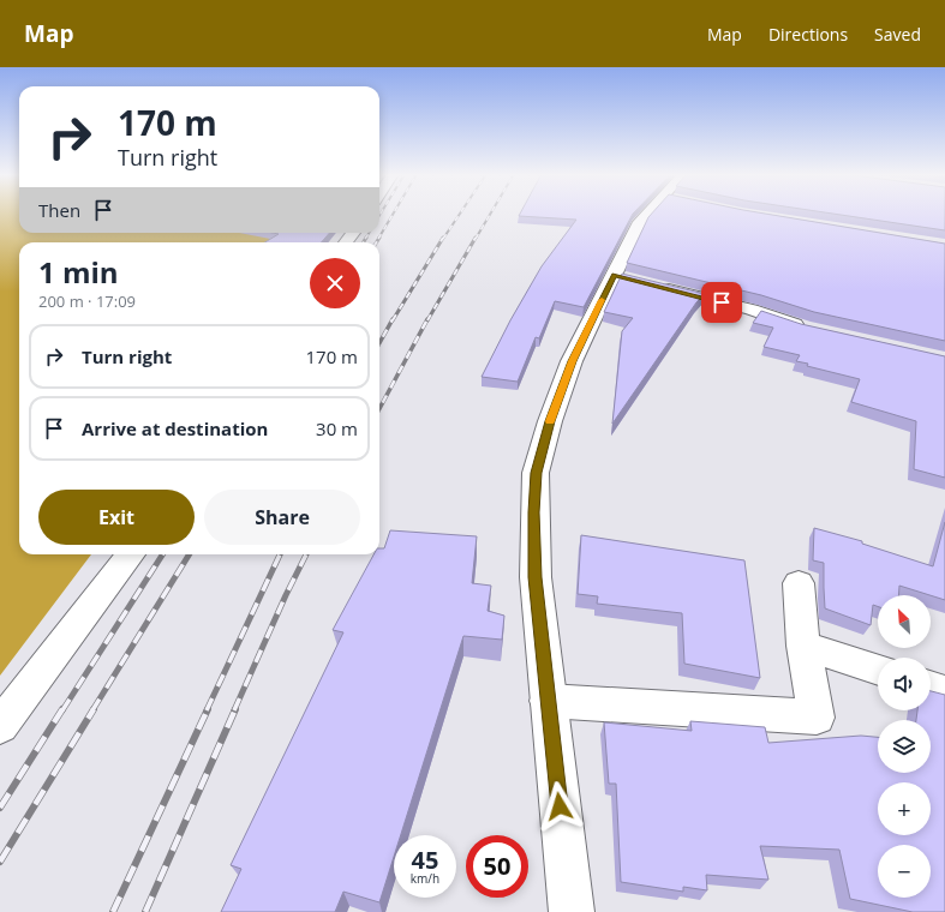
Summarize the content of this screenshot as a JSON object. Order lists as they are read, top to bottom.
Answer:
{
  "north": "top left",
  "page": {
    "header": "Map",
    "nav": ["Map", "Directions", "Saved"],
    "turn": ["170 m", "Turn right"],
    "then": "Then",
    "heading": ["1 min", "200 m · 17:09"],
    "list": [
      {
        "name": "Turn right",
        "value": "170 m"
      },
      {
        "name": "Arrive at destination",
        "value": "30 m"
      }
    ],
    "buttons": ["Exit", "Share"],
    "map_buttons": ["+", "−"],
    "speed": "45 km/h",
    "limit": "50"
  }
}
